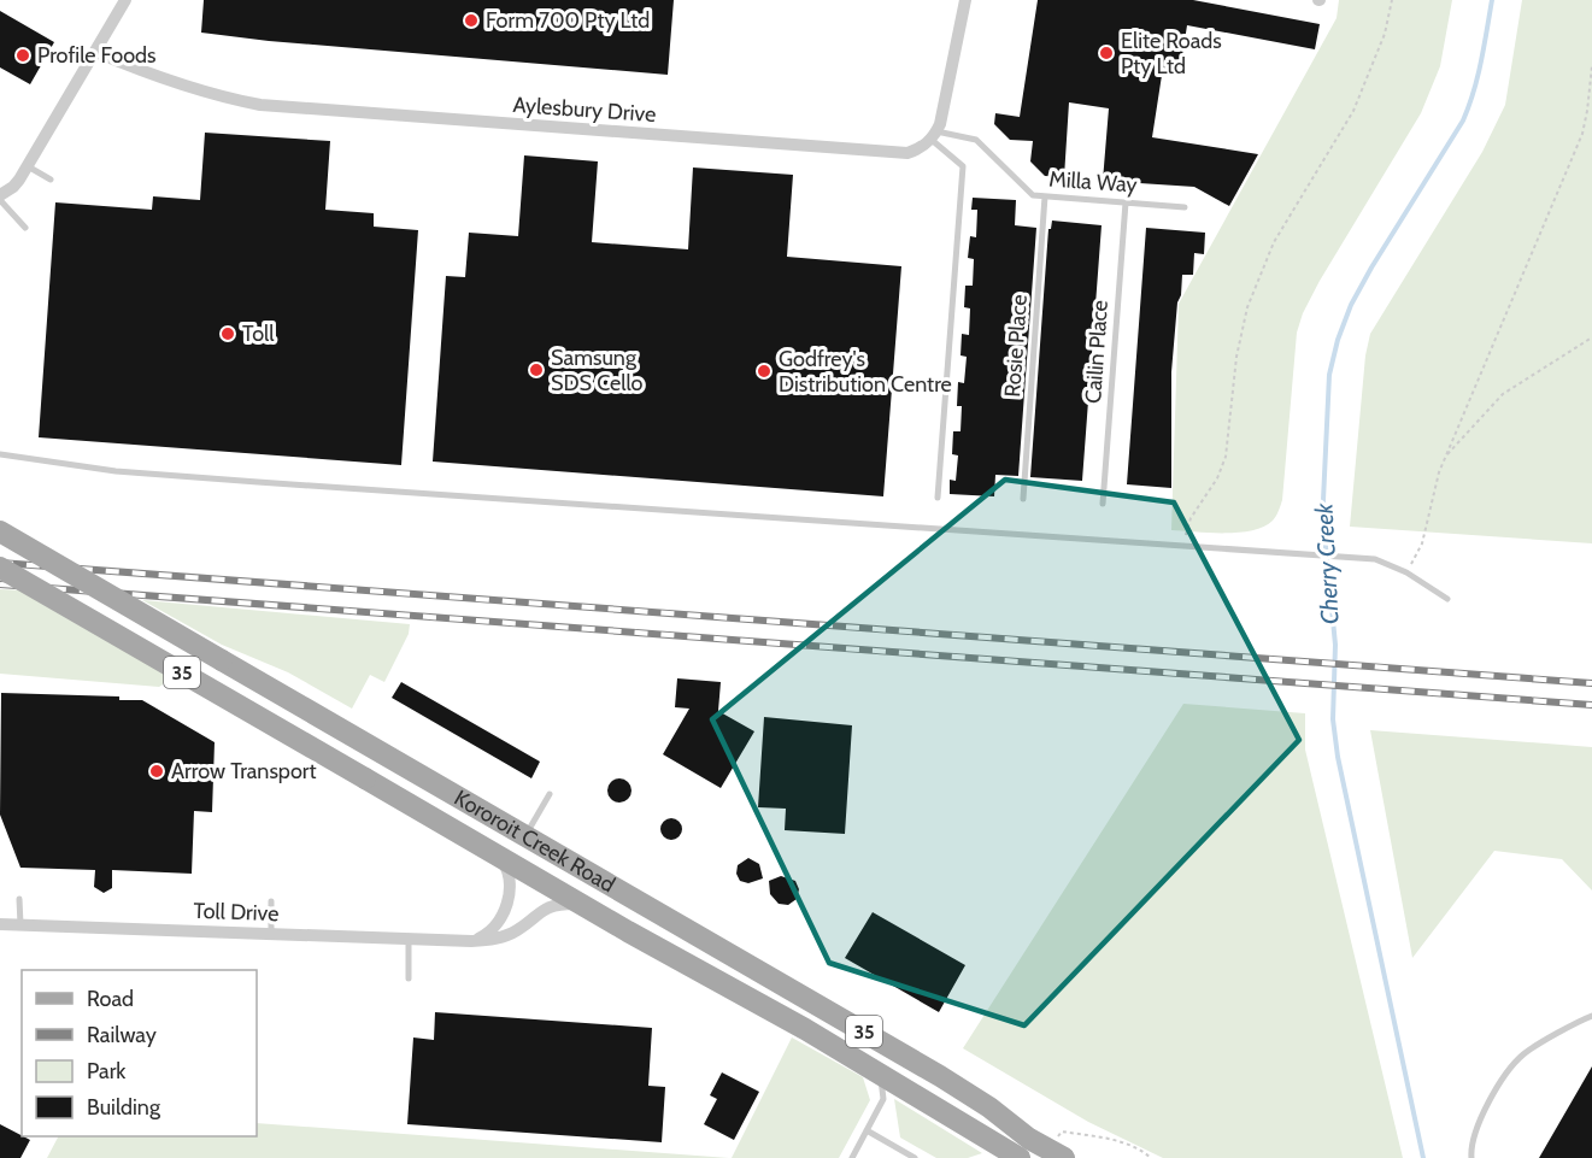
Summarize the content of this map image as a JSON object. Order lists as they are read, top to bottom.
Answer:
{
  "streets": {
    "main road": ["35", "Kororoit Creek Road"],
    "street": ["Aylesbury Drive", "Toll Drive"],
    "lane": ["Milla Way", "Rosie Place", "Cailin Place"]
  },
  "crossings": [
    ["Aylesbury Drive", "Milla Way"],
    ["Milla Way", "Rosie Place"],
    ["Milla Way", "Cailin Place"],
    ["Kororoit Creek Road", "Toll Drive"]
  ],
  "water": ["Cherry Creek"],
  "places": [
    "Form 700 Pty Ltd",
    "Elite Roads Pty Ltd",
    "Profile Foods",
    "Toll",
    "Samsung SDS Cello",
    "Godfrey's Distribution Centre",
    "Arrow Transport"
  ],
  "legend": [
    "Road",
    "Railway",
    "Park",
    "Building"
  ]
}
